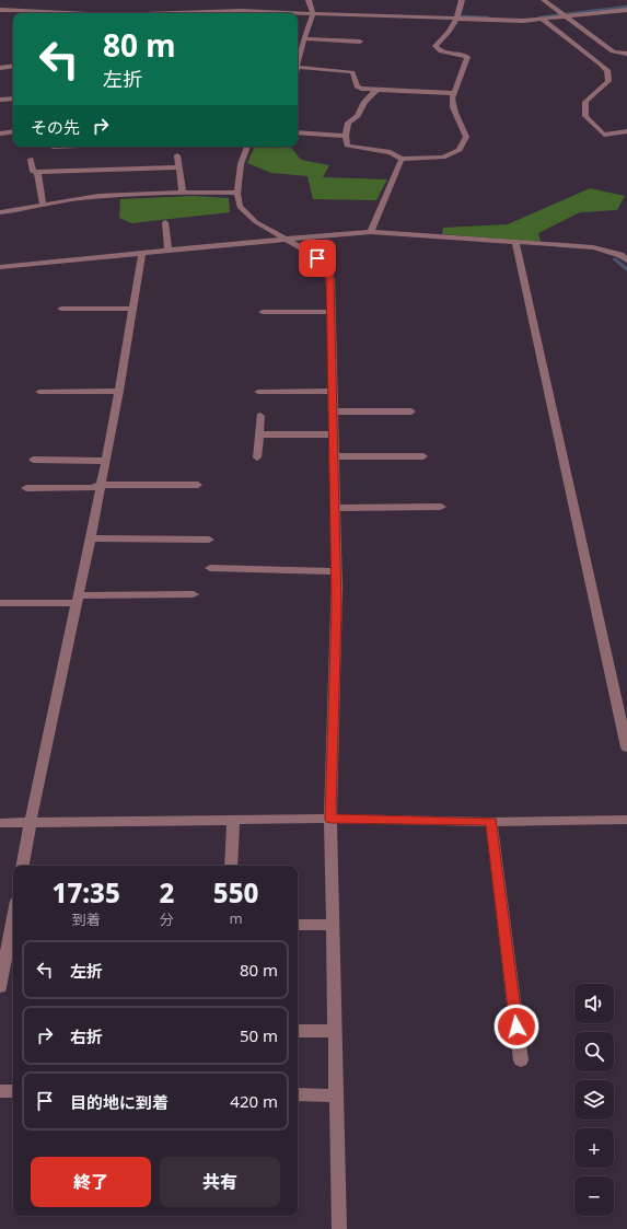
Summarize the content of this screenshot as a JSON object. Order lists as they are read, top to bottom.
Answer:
{
  "page": {
    "turn": ["80 m", "左折"],
    "then": "その先",
    "eta": [
      "17:35",
      "到着",
      "2",
      "分",
      "550",
      "m"
    ],
    "list": [
      {
        "name": "左折",
        "value": "80 m"
      },
      {
        "name": "右折",
        "value": "50 m"
      },
      {
        "name": "目的地に到着",
        "value": "420 m"
      }
    ],
    "map_buttons": ["+", "−"],
    "buttons": ["終了", "共有"]
  }
}
